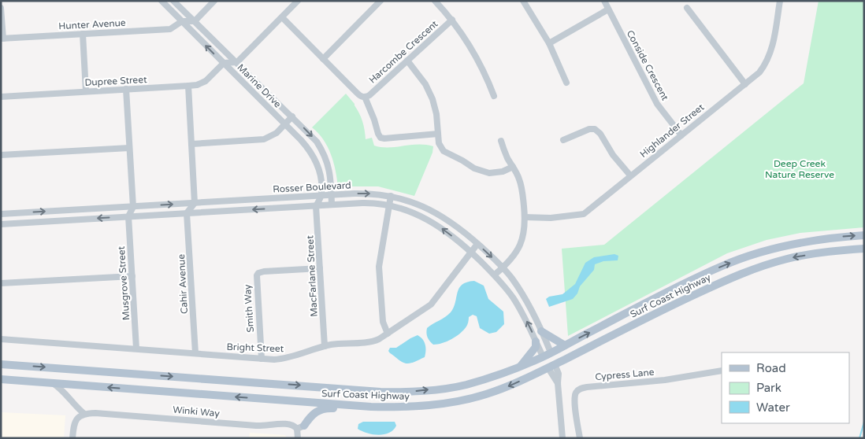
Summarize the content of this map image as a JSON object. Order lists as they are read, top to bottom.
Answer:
{
  "streets": {
    "main road": ["Surf Coast Highway"],
    "street": [
      "Hunter Avenue",
      "Harcombe Crescent",
      "Conside Crescent",
      "Dupree Street",
      "Marine Drive",
      "Highlander Street",
      "Rosser Boulevard",
      "MacFarlane Street",
      "Musgrove Street",
      "Cahir Avenue",
      "Smith Way",
      "Bright Street",
      "Cypress Lane",
      "Winki Way"
    ]
  },
  "crossings": [
    ["Hunter Avenue", "Marine Drive"],
    ["Conside Crescent", "Highlander Street"],
    ["Dupree Street", "Marine Drive"],
    ["Marine Drive", "Rosser Boulevard"],
    ["Rosser Boulevard", "MacFarlane Street"],
    ["Rosser Boulevard", "Musgrove Street"],
    ["Rosser Boulevard", "Cahir Avenue"],
    ["Rosser Boulevard", "Surf Coast Highway"],
    ["Rosser Boulevard", "Bright Street"],
    ["MacFarlane Street", "Smith Way"],
    ["MacFarlane Street", "Bright Street"],
    ["Musgrove Street", "Bright Street"],
    ["Cahir Avenue", "Bright Street"],
    ["Smith Way", "Bright Street"]
  ],
  "parks": ["Deep Creek Nature Reserve"],
  "legend": ["Road", "Park", "Water"]
}
